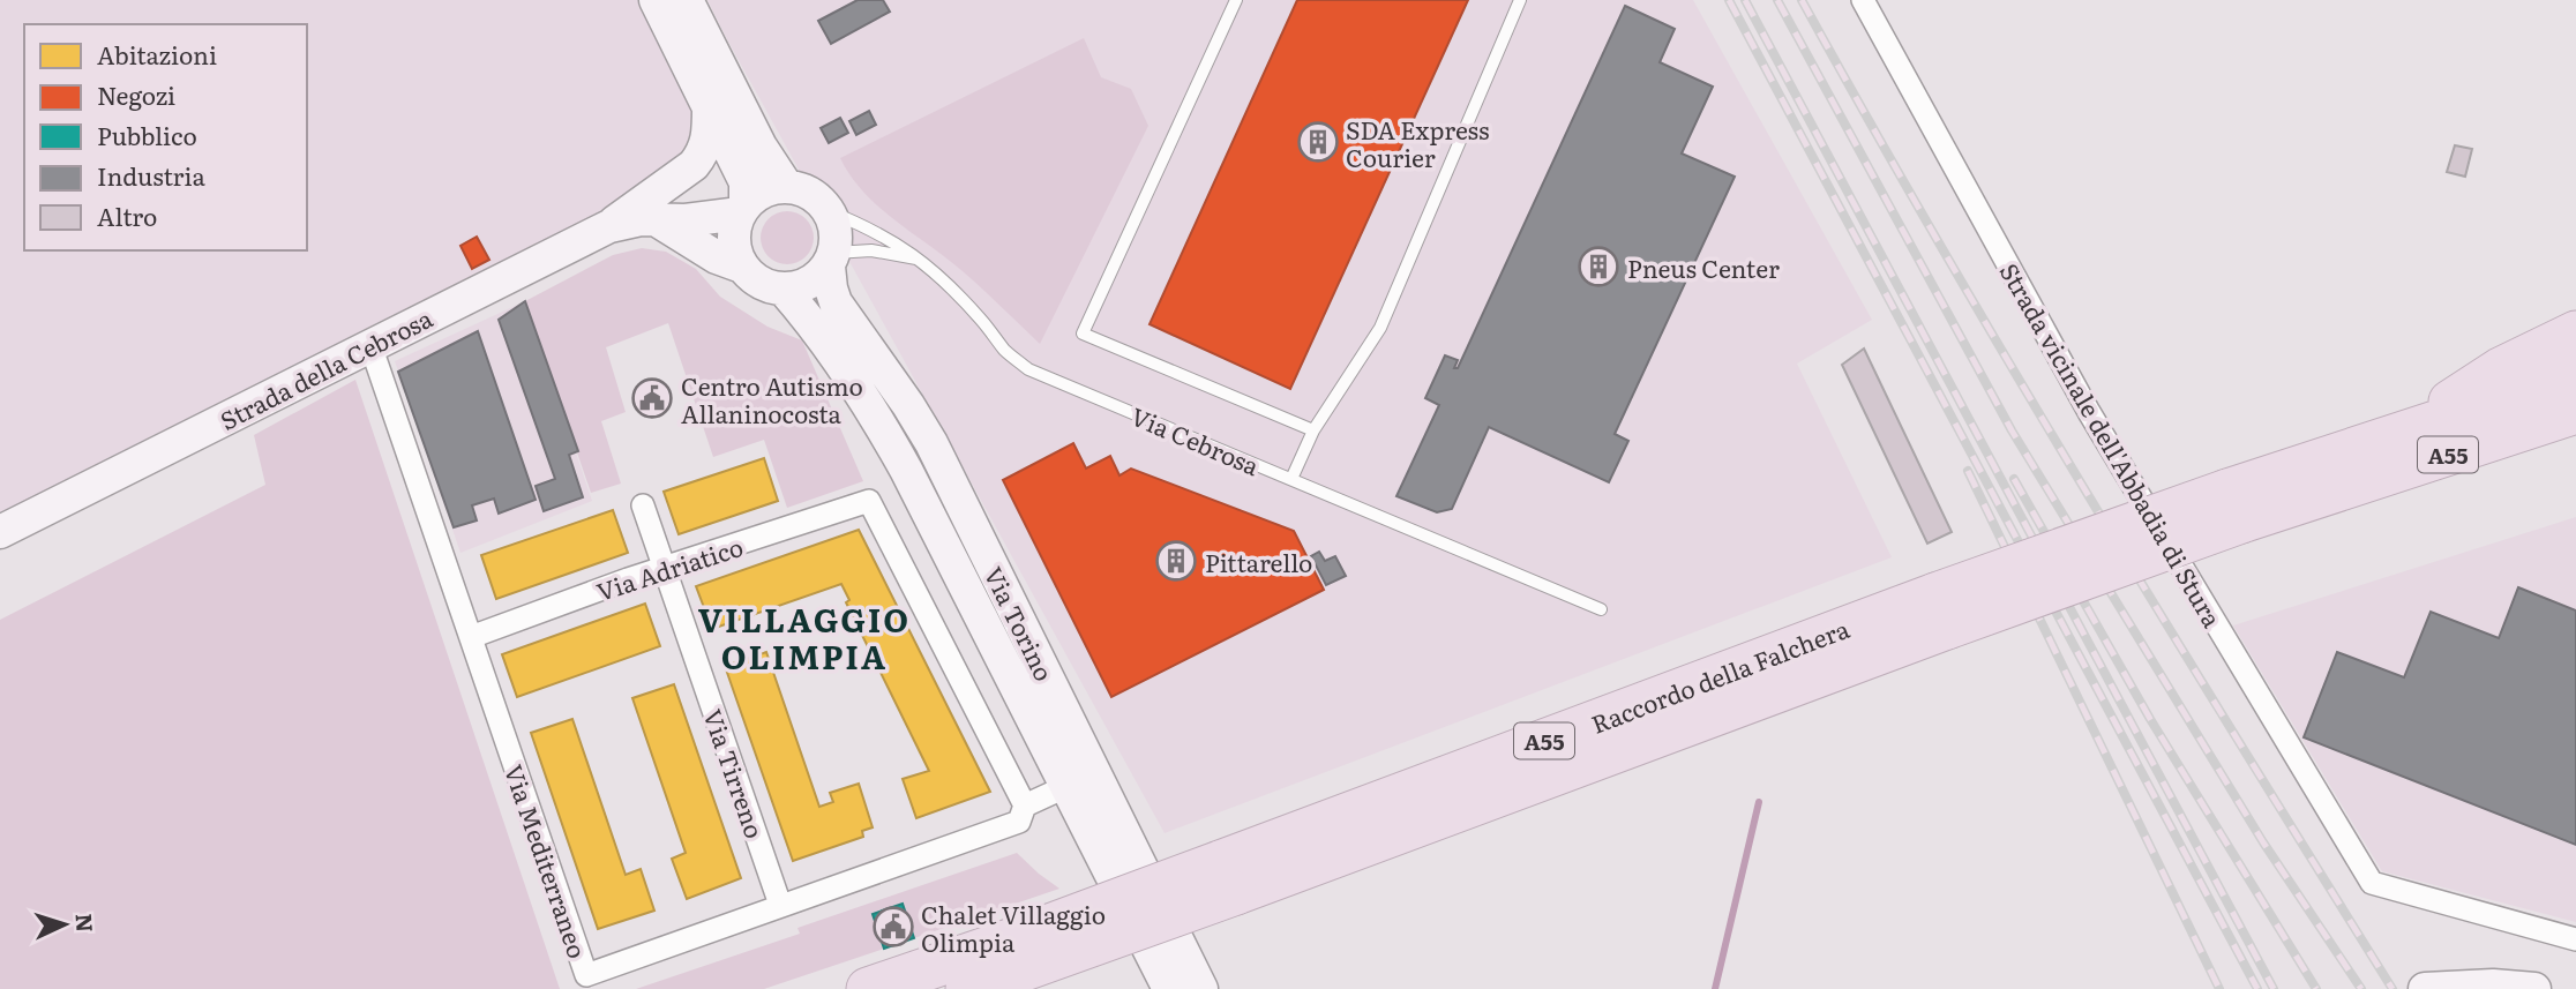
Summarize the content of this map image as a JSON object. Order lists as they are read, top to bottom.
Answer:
{
  "streets": {
    "highway": ["A55", "Raccordo della Falchera"],
    "main road": ["Strada della Cebrosa", "Via Torino"],
    "street": [
      "Strada vicinale dell'Abbadia di Stura",
      "Via Adriatico",
      "Via Tirreno",
      "Via Mediterraneo"
    ],
    "lane": ["Via Cebrosa"]
  },
  "crossings": [
    ["Strada della Cebrosa", "Via Cebrosa"],
    ["Strada della Cebrosa", "Via Torino"],
    ["Strada della Cebrosa", "Via Mediterraneo"],
    ["Via Cebrosa", "Via Torino"],
    ["A55", "Raccordo della Falchera"],
    ["Via Adriatico", "Via Tirreno"],
    ["Via Adriatico", "Via Mediterraneo"],
    ["Via Torino", "Via Mediterraneo"],
    ["Via Tirreno", "Via Mediterraneo"]
  ],
  "districts": ["VILLAGGIO OLIMPIA"],
  "places": {
    "building": ["SDA Express Courier", "Pneus Center", "Pittarello"],
    "public building": ["Centro Autismo Allaninocosta", "Chalet Villaggio Olimpia"]
  },
  "legend": [
    "Abitazioni",
    "Negozi",
    "Pubblico",
    "Industria",
    "Altro"
  ],
  "north": "right"
}
